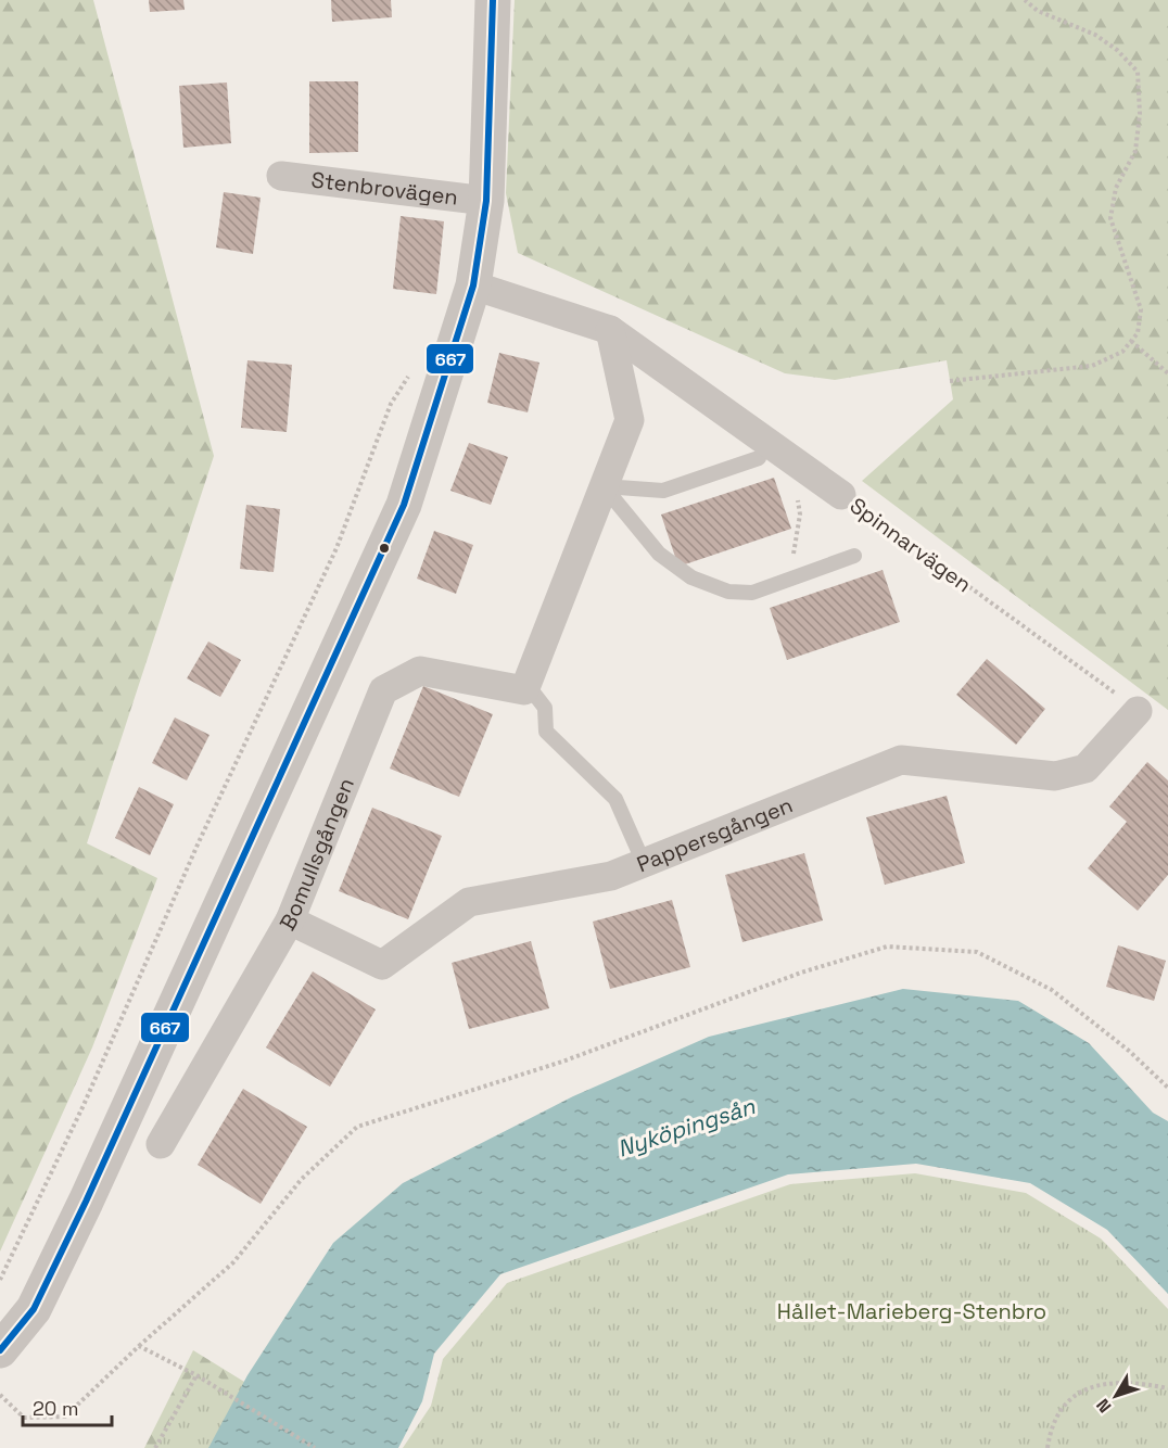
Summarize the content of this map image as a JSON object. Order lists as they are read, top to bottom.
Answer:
{
  "streets": {
    "street": [
      "Stenbrovägen",
      "Spinnarvägen",
      "Pappersgången",
      "Bomullsgången"
    ]
  },
  "crossings": [
    ["Stenbrovägen", "Spinnarvägen"],
    ["Spinnarvägen", "Pappersgången"],
    ["Pappersgången", "Bomullsgången"]
  ],
  "water": ["Nyköpingsån"],
  "parks": ["Hållet-Marieberg-Stenbro"],
  "lines": ["transit line 667"],
  "scale_bar": "20 m",
  "north": "bottom left"
}
